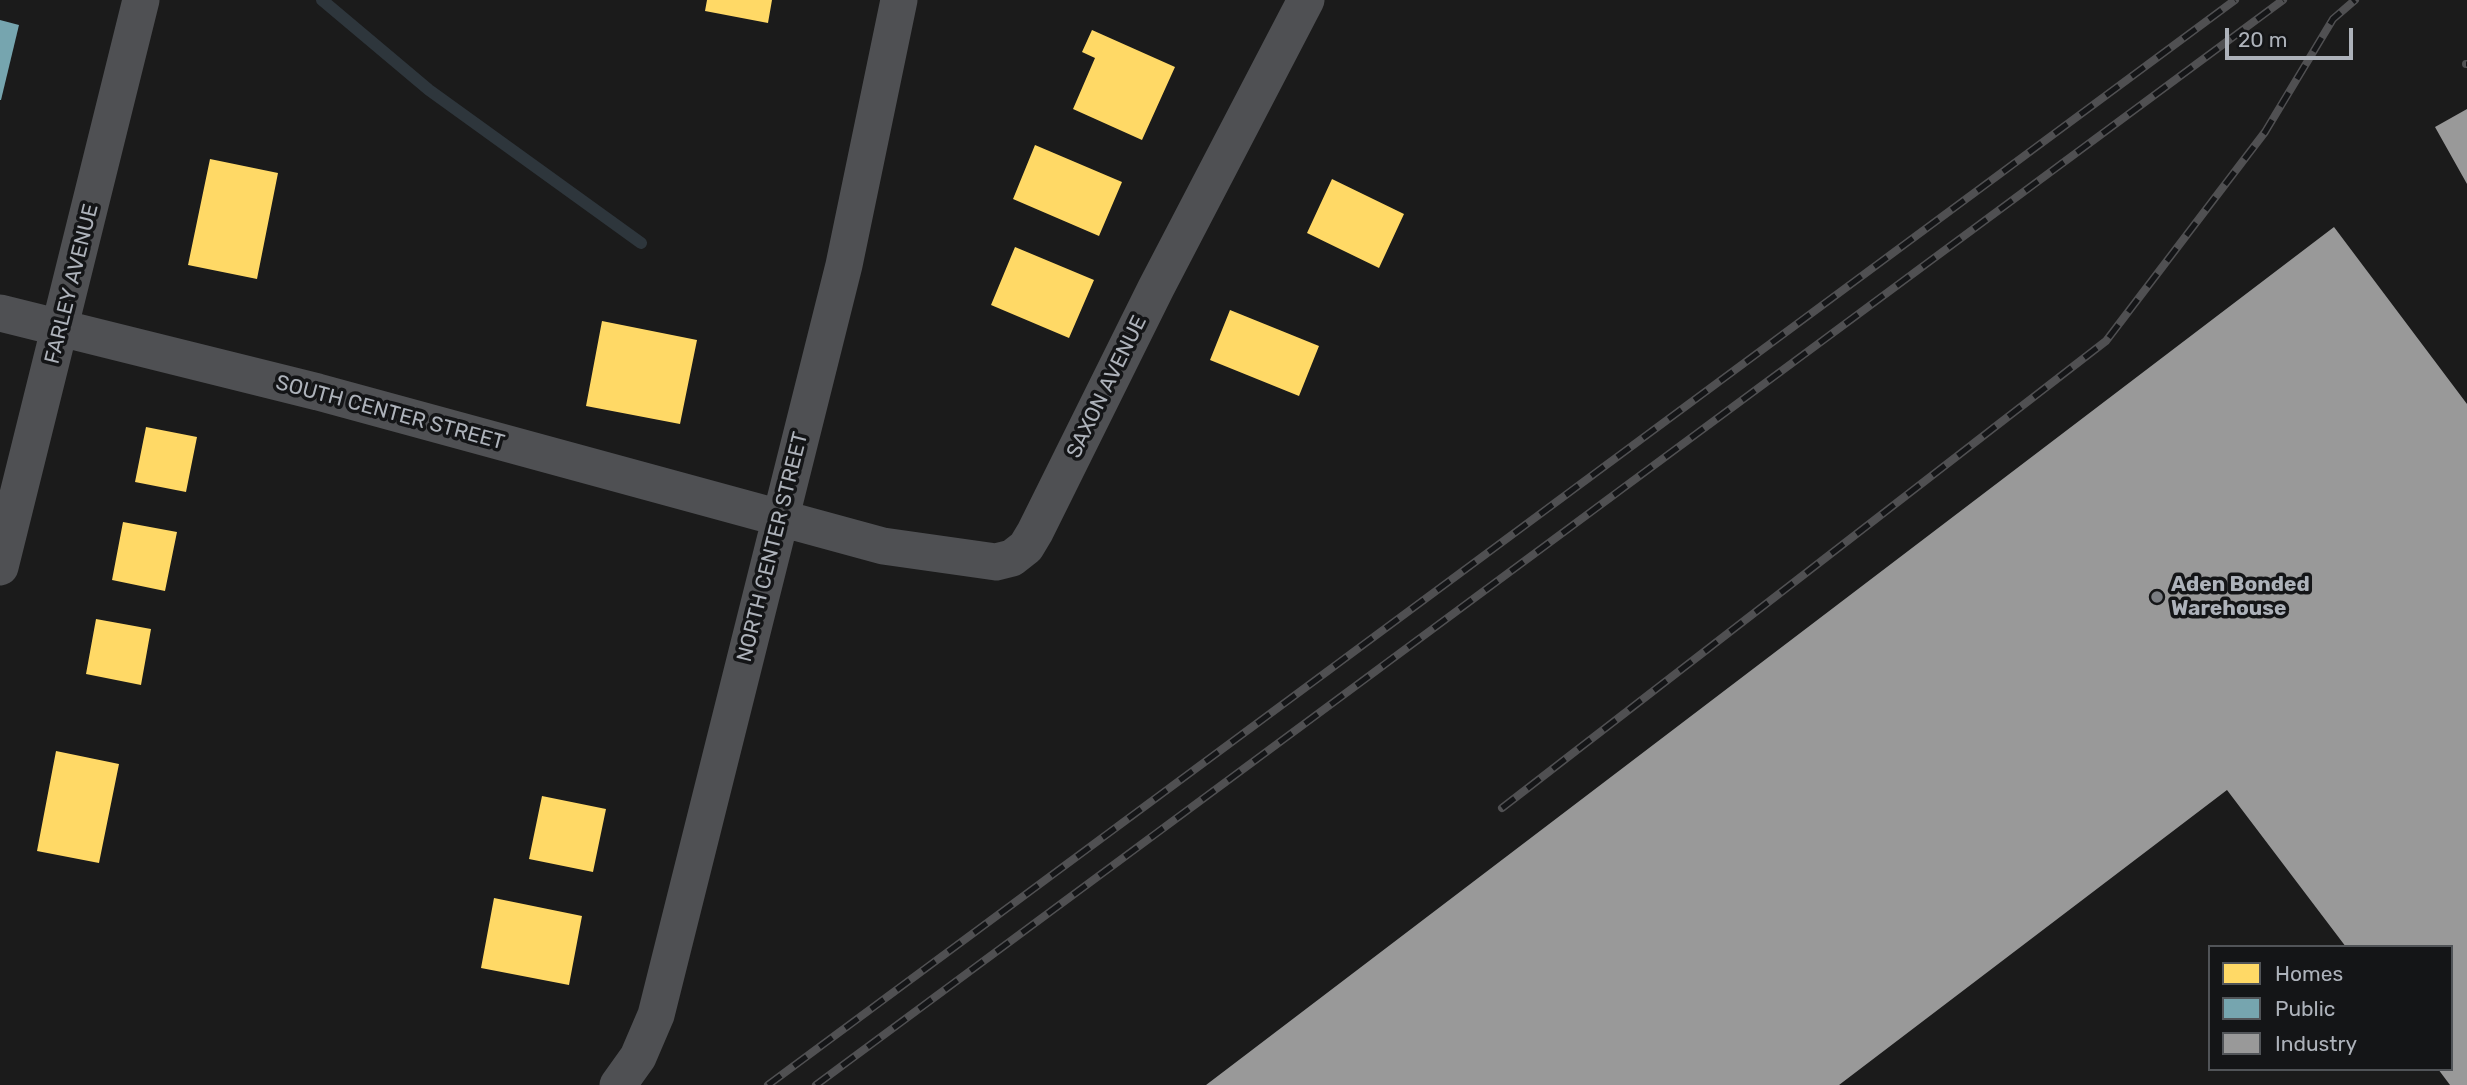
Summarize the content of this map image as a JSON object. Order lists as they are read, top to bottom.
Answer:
{
  "streets": {
    "street": [
      "FARLEY AVENUE",
      "SAXON AVENUE",
      "SOUTH CENTER STREET",
      "NORTH CENTER STREET"
    ]
  },
  "crossings": [
    ["FARLEY AVENUE", "SOUTH CENTER STREET"],
    ["SAXON AVENUE", "SOUTH CENTER STREET"],
    ["SAXON AVENUE", "NORTH CENTER STREET"],
    ["SOUTH CENTER STREET", "NORTH CENTER STREET"]
  ],
  "places": ["Aden Bonded Warehouse"],
  "legend": ["Homes", "Public", "Industry"],
  "scale_bar": "20 m"
}
